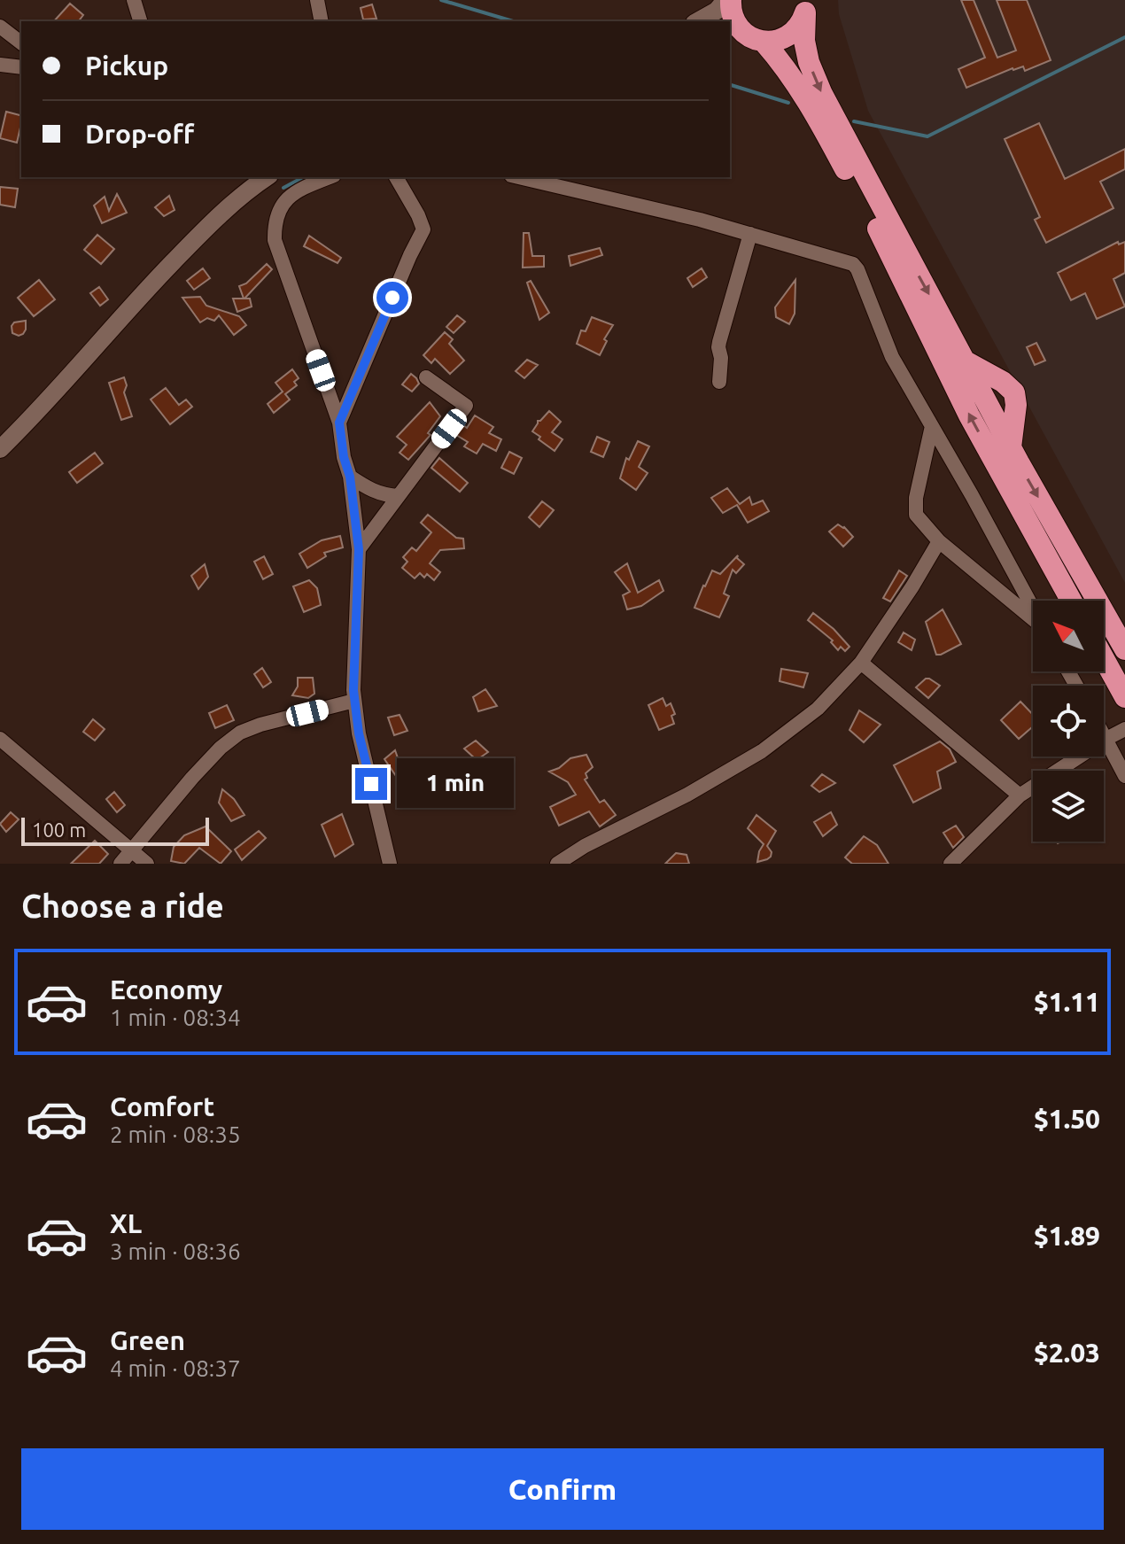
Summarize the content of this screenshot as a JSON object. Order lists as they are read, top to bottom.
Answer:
{
  "scale_bar": "100 m",
  "north": "top left",
  "page": {
    "banner": ["Pickup", "Drop-off"],
    "bubble": "1 min",
    "scale": "100 m",
    "heading": "Choose a ride",
    "list": [
      {
        "name": "Economy",
        "note": "1 min · 08:34",
        "value": "$1.11"
      },
      {
        "name": "Comfort",
        "note": "2 min · 08:35",
        "value": "$1.50"
      },
      {
        "name": "XL",
        "note": "3 min · 08:36",
        "value": "$1.89"
      },
      {
        "name": "Green",
        "note": "4 min · 08:37",
        "value": "$2.03"
      }
    ],
    "buttons": "Confirm"
  }
}
